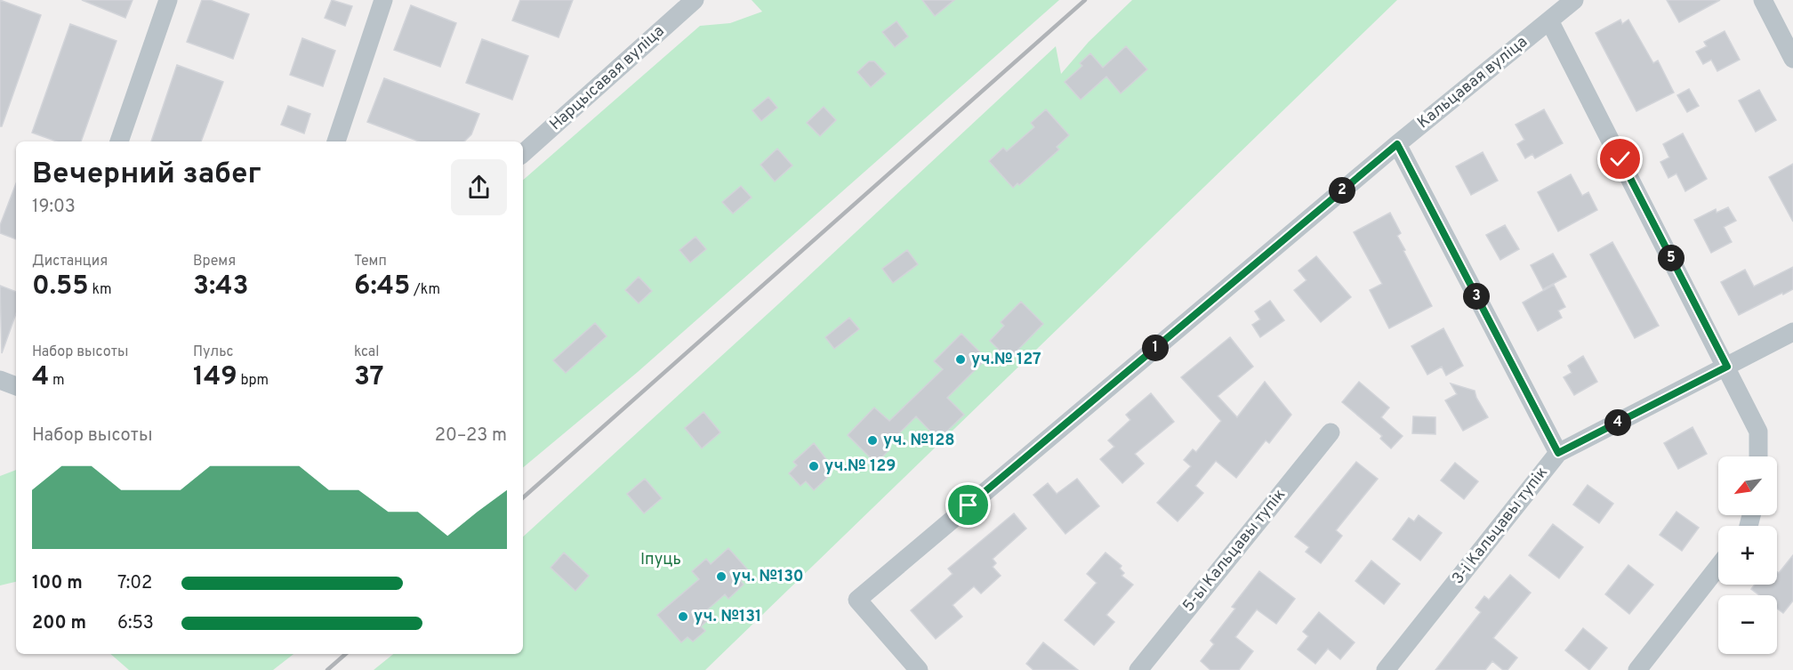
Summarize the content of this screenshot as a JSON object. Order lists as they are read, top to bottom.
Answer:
{
  "streets": {
    "street": [
      "Нарцысавая вуліца",
      "Кальцавая вуліца",
      "3-і Кальцавы тупік",
      "5-ы Кальцавы тупік"
    ]
  },
  "crossings": [
    ["Кальцавая вуліца", "3-і Кальцавы тупік"]
  ],
  "parks": ["Іпуць"],
  "places": [
    "уч.№ 127",
    "уч. №128",
    "уч.№ 129",
    "уч. №130",
    "уч. №131"
  ],
  "north": "bottom left",
  "page": {
    "heading": ["Вечерний забег", "19:03"],
    "pins": [
      "2",
      "5",
      "3",
      "1",
      "4"
    ],
    "stats": [
      ["Дистанция", "0.55 km"],
      ["Время", "3:43"],
      ["Темп", "6:45 /km"],
      ["Набор высоты", "4 m"],
      ["Пульс", "149 bpm"],
      ["kcal", "37"]
    ],
    "chart": ["Набор высоты", "20–23 m"],
    "map_buttons": ["+", "−"],
    "list": [
      {
        "name": "100 m",
        "note": "7:02"
      },
      {
        "name": "200 m",
        "note": "6:53"
      }
    ]
  }
}
